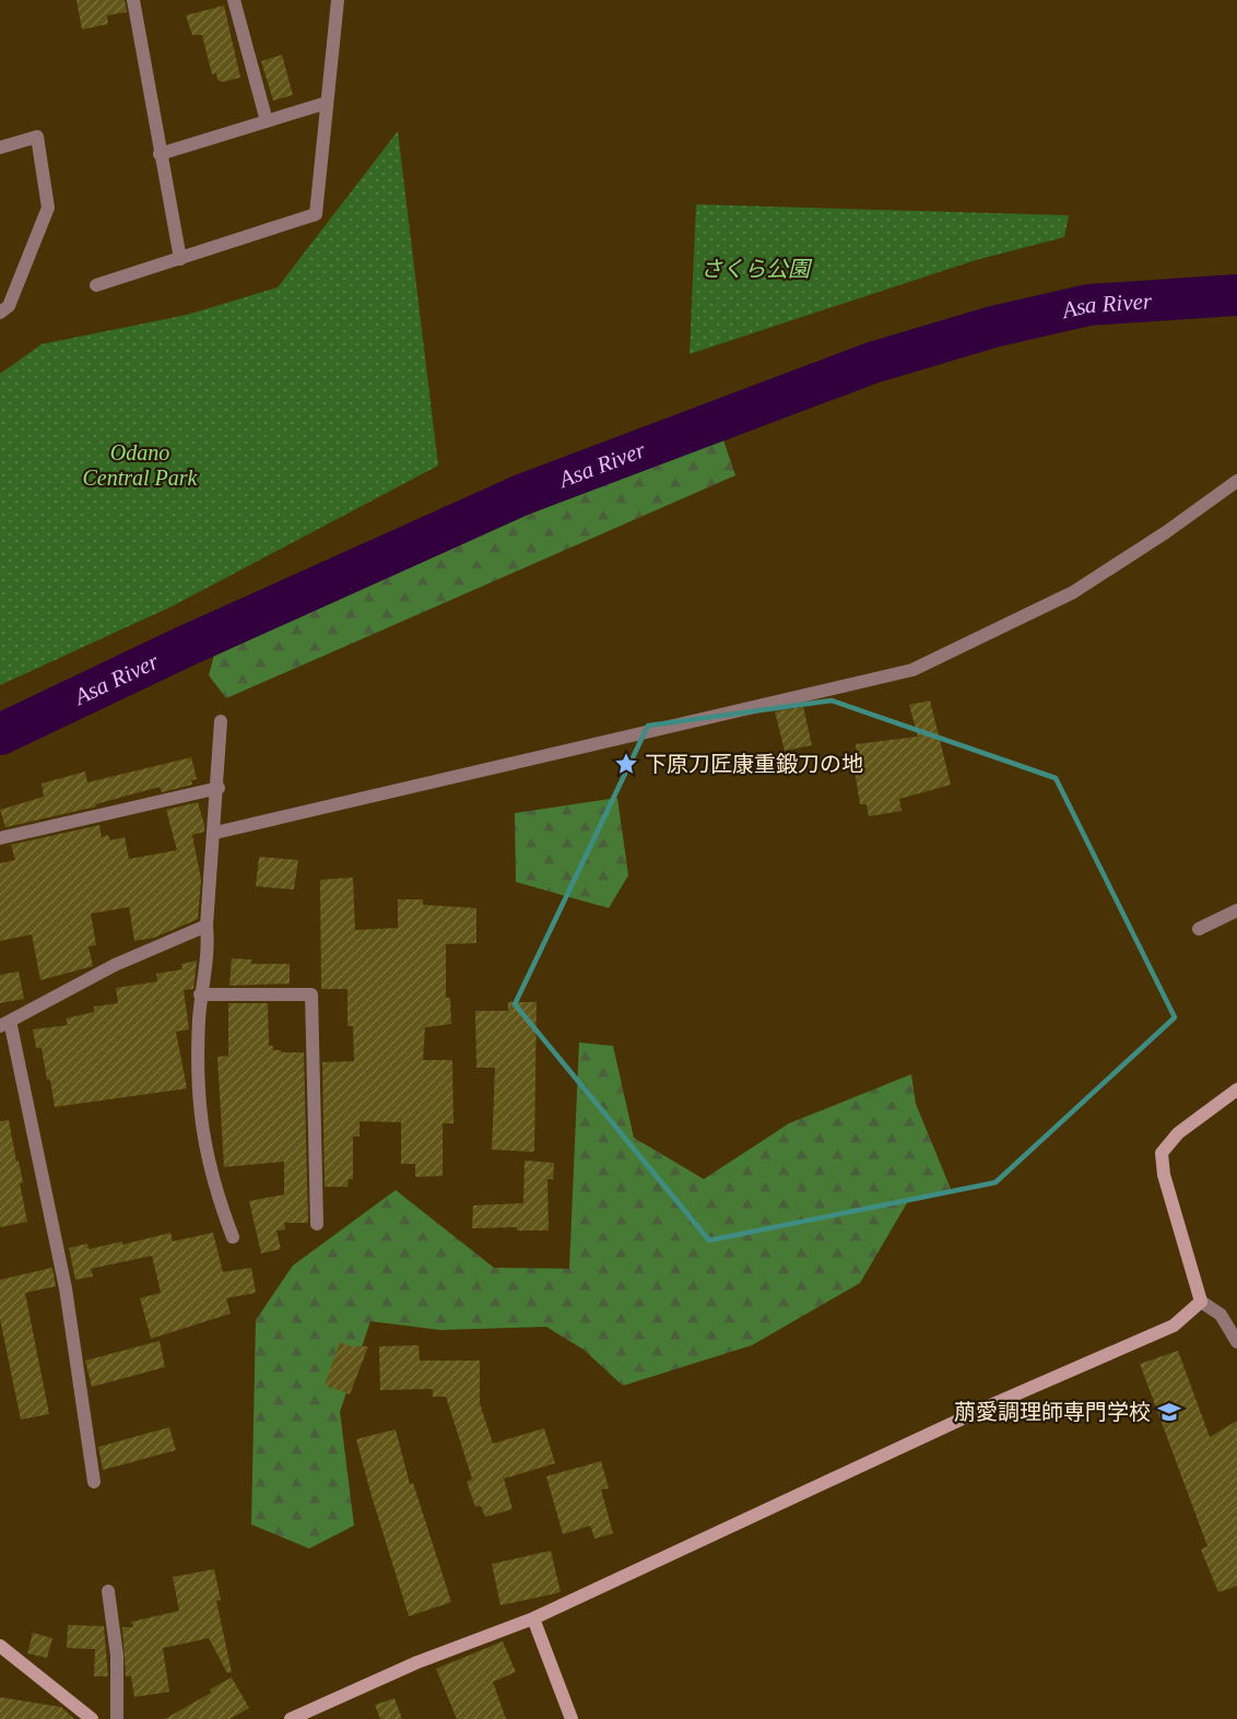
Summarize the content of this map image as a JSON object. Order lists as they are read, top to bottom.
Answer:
{
  "water": ["Asa River"],
  "parks": ["さくら公園", "Odano Central Park"],
  "places": {
    "place": ["下原刀匠康重鍛刀の地"],
    "school or university": ["萠愛調理師専門学校"]
  }
}
